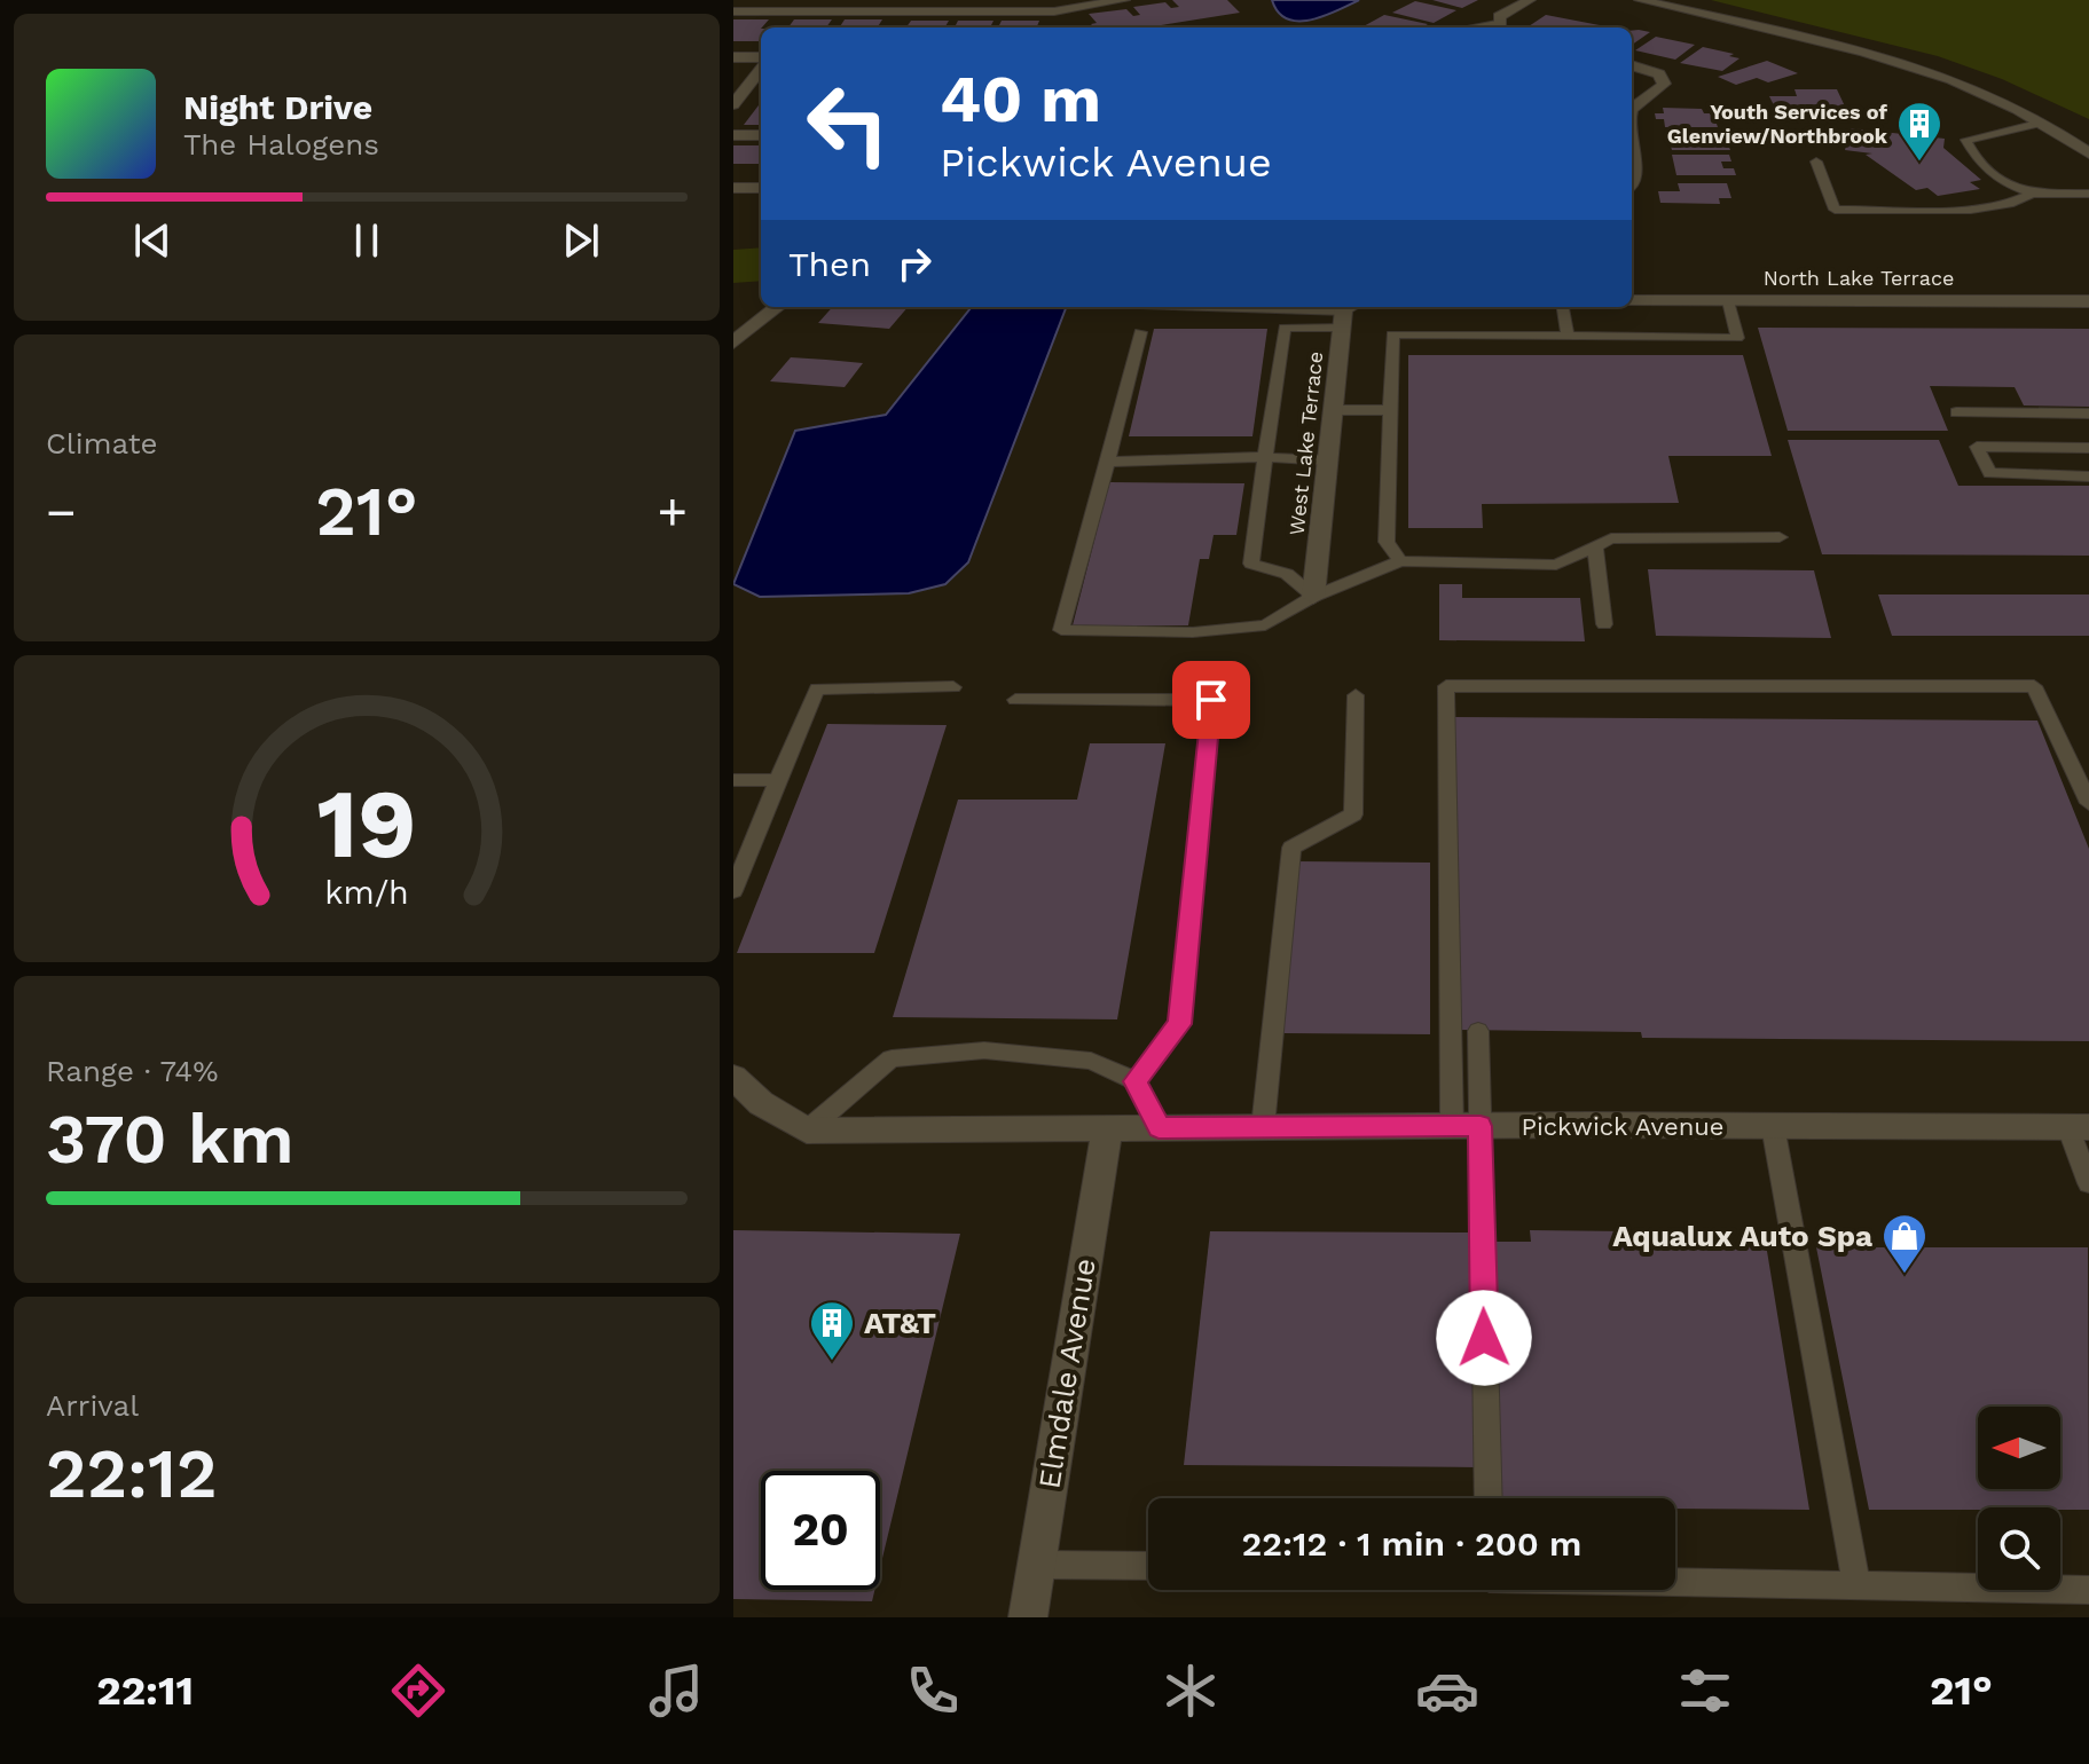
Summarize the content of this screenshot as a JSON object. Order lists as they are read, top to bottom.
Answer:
{
  "streets": {
    "street": [
      "North Lake Terrace",
      "West Lake Terrace",
      "Pickwick Avenue",
      "Elmdale Avenue"
    ]
  },
  "crossings": [
    ["Pickwick Avenue", "Elmdale Avenue"]
  ],
  "places": {
    "building": ["Youth Services of Glenview/Northbrook", "AT&T"],
    "shop": ["Aqualux Auto Spa"]
  },
  "north": "left",
  "page": {
    "turn": ["40 m", "Pickwick Avenue"],
    "song": ["Night Drive", "The Halogens"],
    "then": "Then",
    "tile": [
      "Climate",
      ["Range · 74%", "370 km"],
      ["Arrival", "22:12"]
    ],
    "heat": ["−", "21°", "+"],
    "limit": "20",
    "trip": "22:12 · 1 min · 200 m",
    "tabs": ["22:11", "21°"],
    "gauge": ["19", "km/h"]
  }
}
